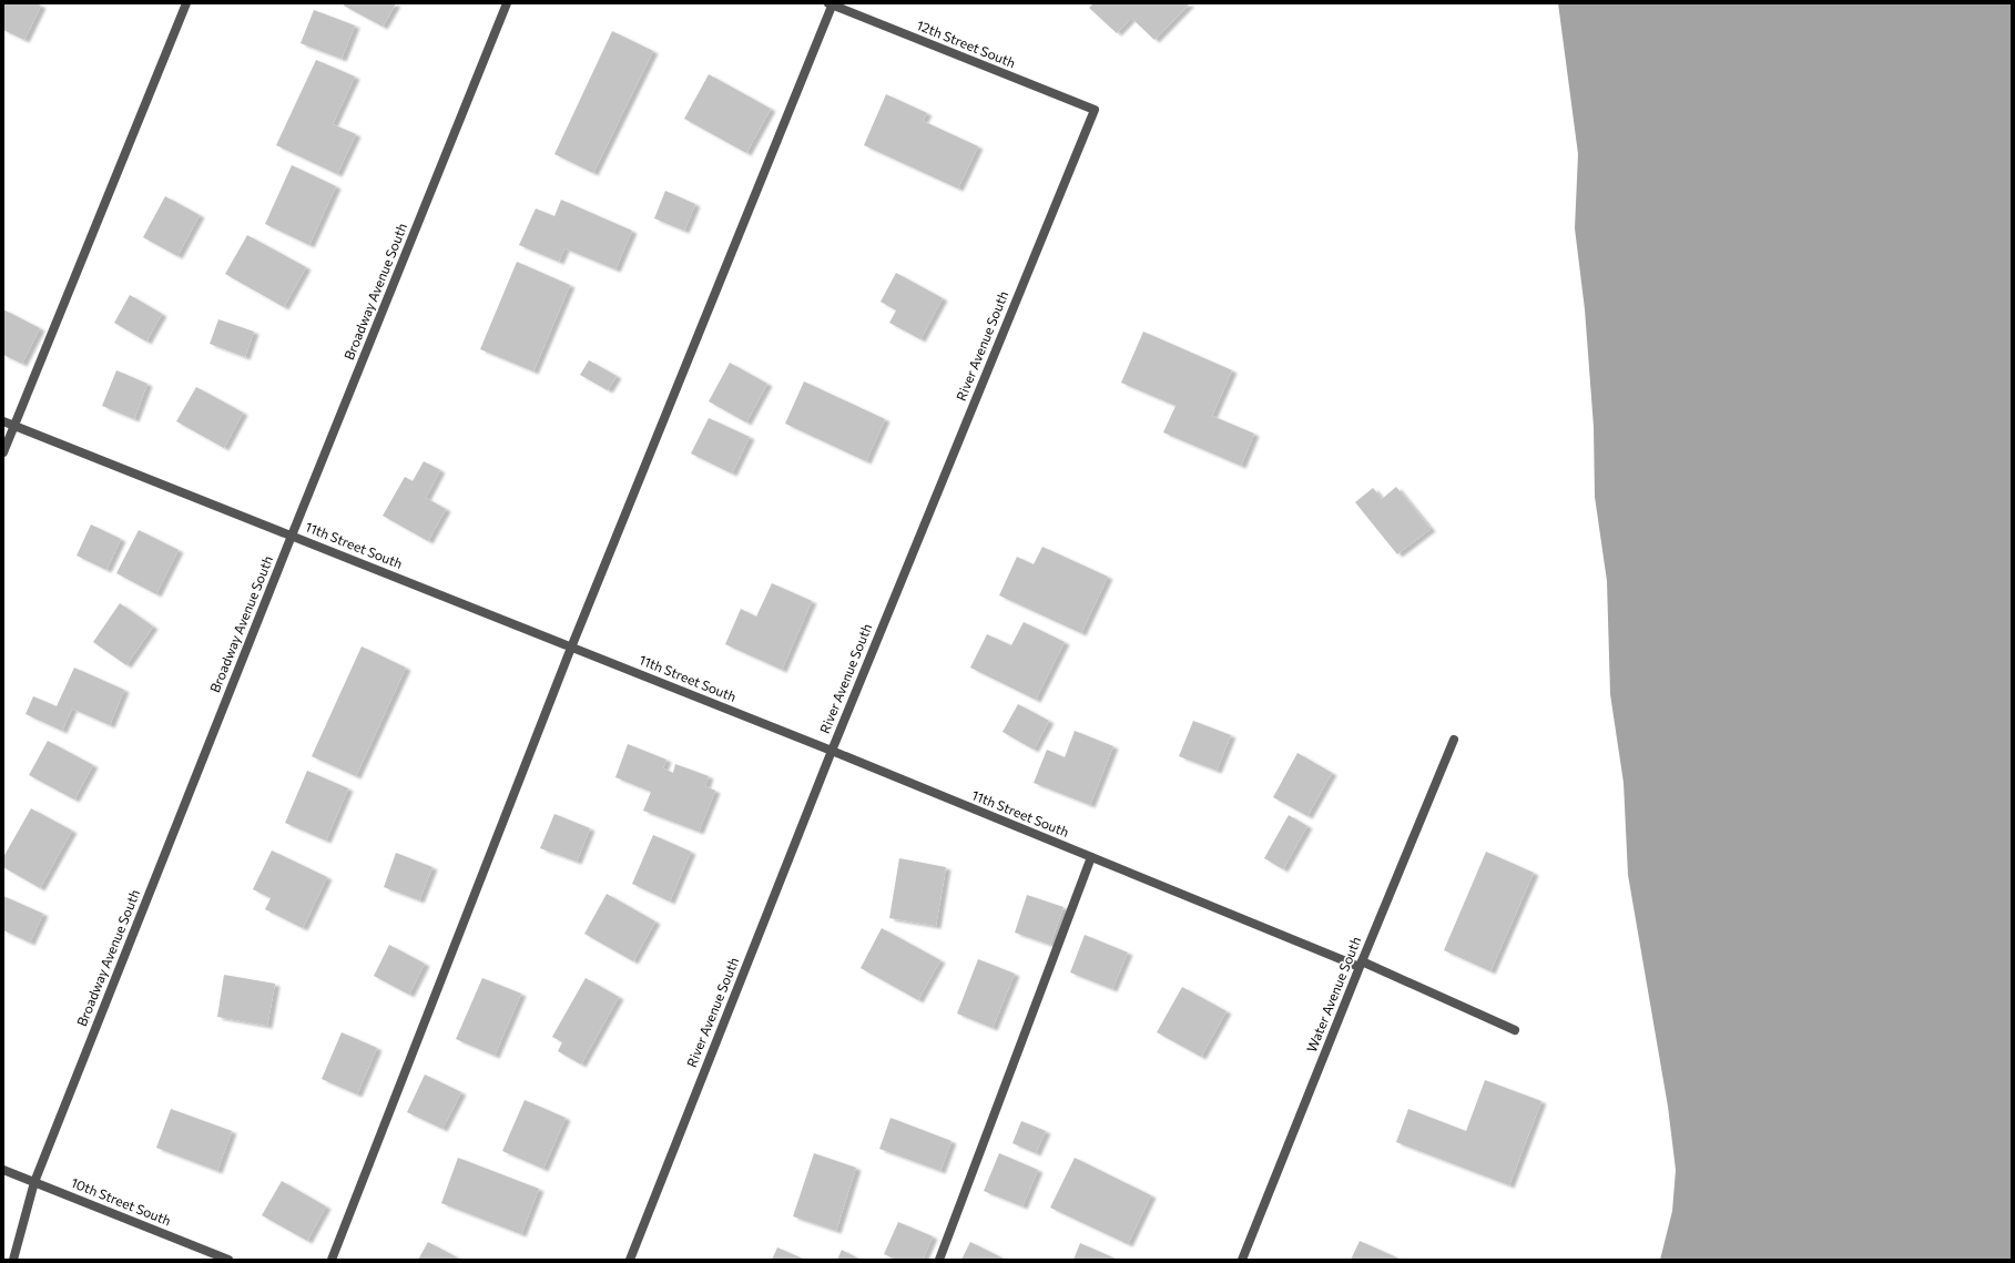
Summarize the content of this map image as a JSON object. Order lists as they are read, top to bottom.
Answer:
{
  "streets": {
    "street": [
      "12th Street South",
      "Broadway Avenue South",
      "River Avenue South",
      "11th Street South",
      "Water Avenue South",
      "10th Street South"
    ]
  },
  "crossings": [
    ["12th Street South", "River Avenue South"],
    ["Broadway Avenue South", "11th Street South"],
    ["Broadway Avenue South", "10th Street South"],
    ["River Avenue South", "11th Street South"],
    ["11th Street South", "Water Avenue South"]
  ]
}
